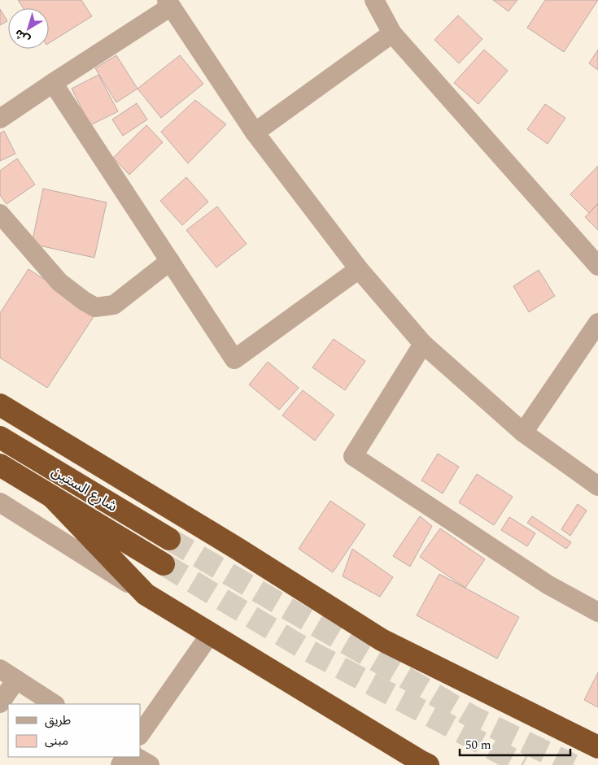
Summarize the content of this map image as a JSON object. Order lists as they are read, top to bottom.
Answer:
{
  "streets": {
    "highway": ["شارع الستين"]
  },
  "legend": ["طريق", "مبنى"],
  "scale_bar": "50 m",
  "north": "bottom left"
}
